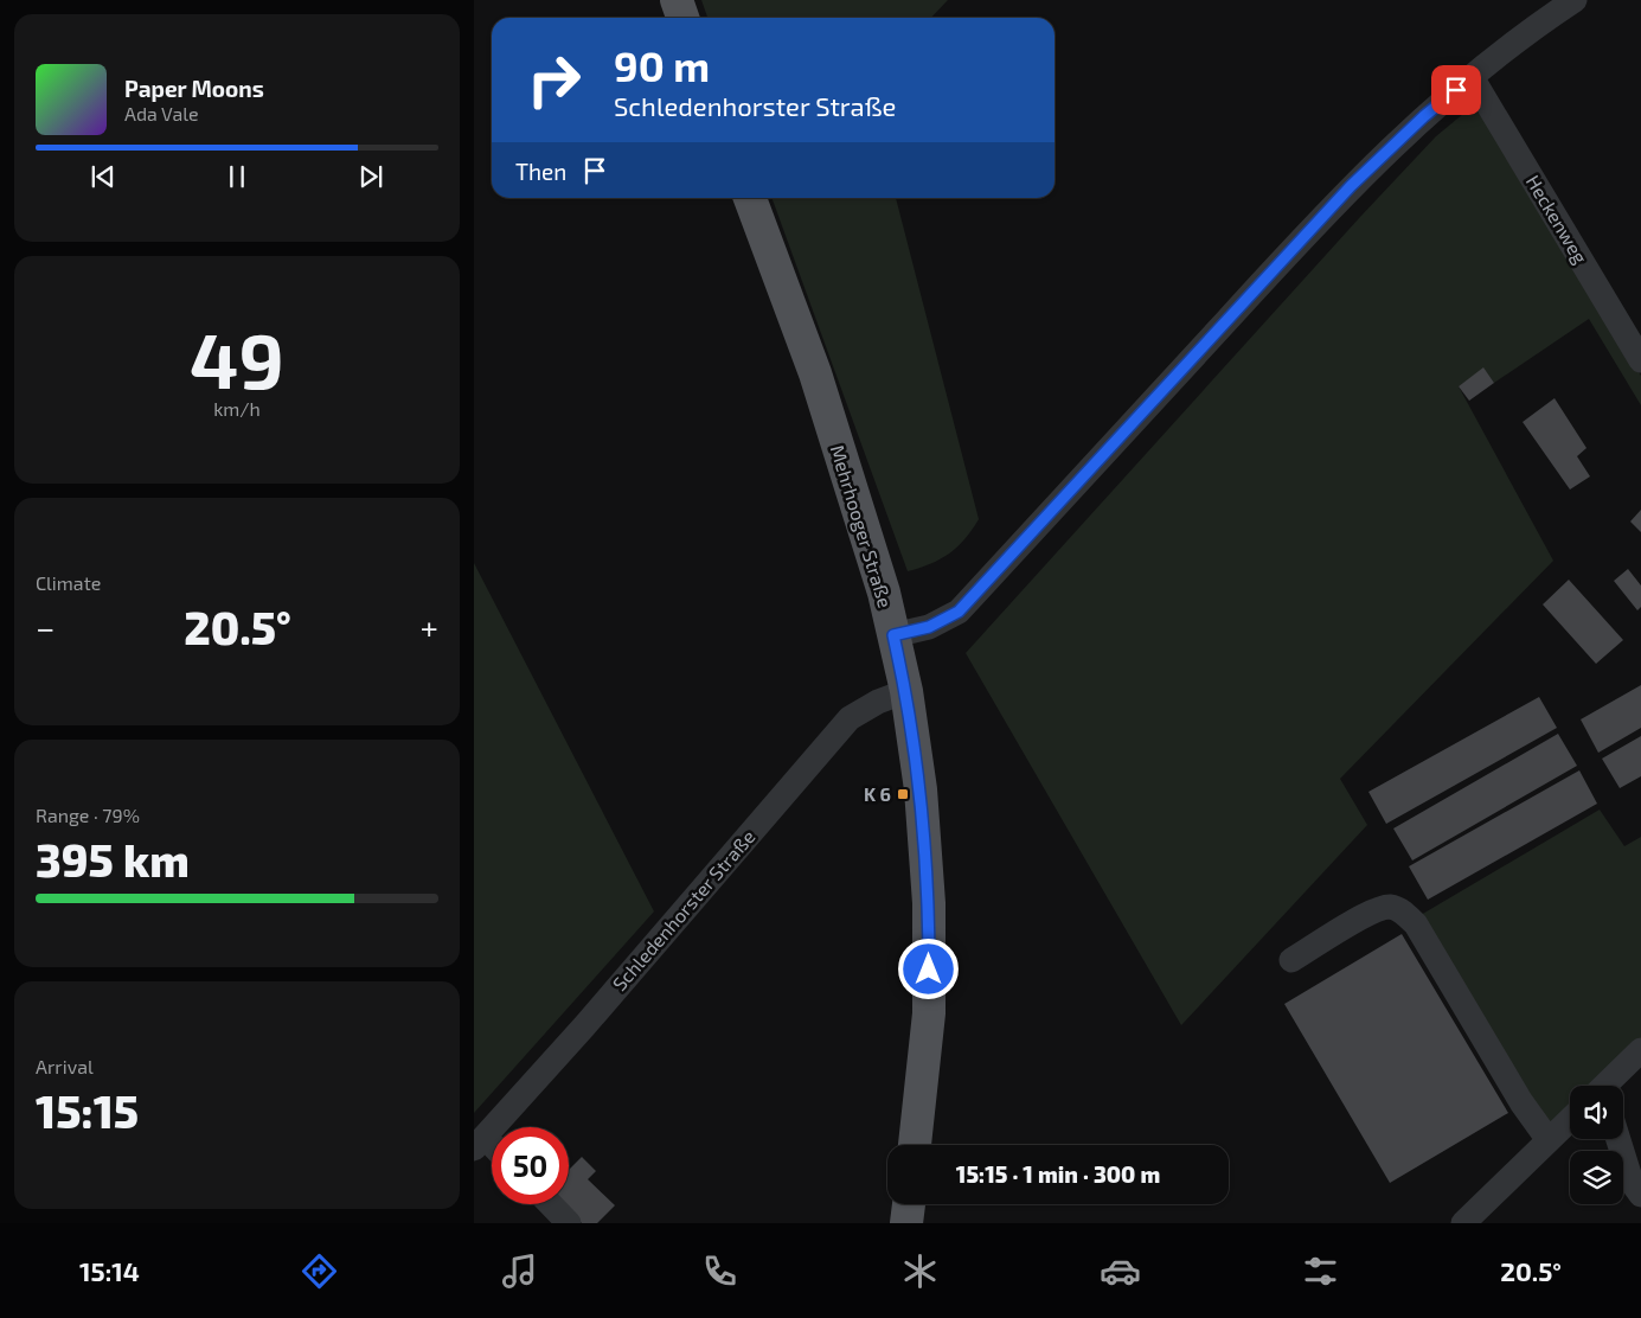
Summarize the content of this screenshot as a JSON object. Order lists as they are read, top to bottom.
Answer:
{
  "streets": {
    "main road": ["Mehrhooger Straße"],
    "street": ["Heckenweg", "Schledenhorster Straße"]
  },
  "crossings": [
    ["Mehrhooger Straße", "Schledenhorster Straße"]
  ],
  "places": {
    "transit": ["K 6"]
  },
  "page": {
    "turn": ["90 m", "Schledenhorster Straße"],
    "song": ["Paper Moons", "Ada Vale"],
    "then": "Then",
    "tile": [
      ["49", "km/h"],
      "Climate",
      ["Range · 79%", "395 km"],
      ["Arrival", "15:15"]
    ],
    "heat": ["−", "20.5°", "+"],
    "limit": "50",
    "trip": "15:15 · 1 min · 300 m",
    "tabs": ["15:14", "20.5°"]
  }
}
